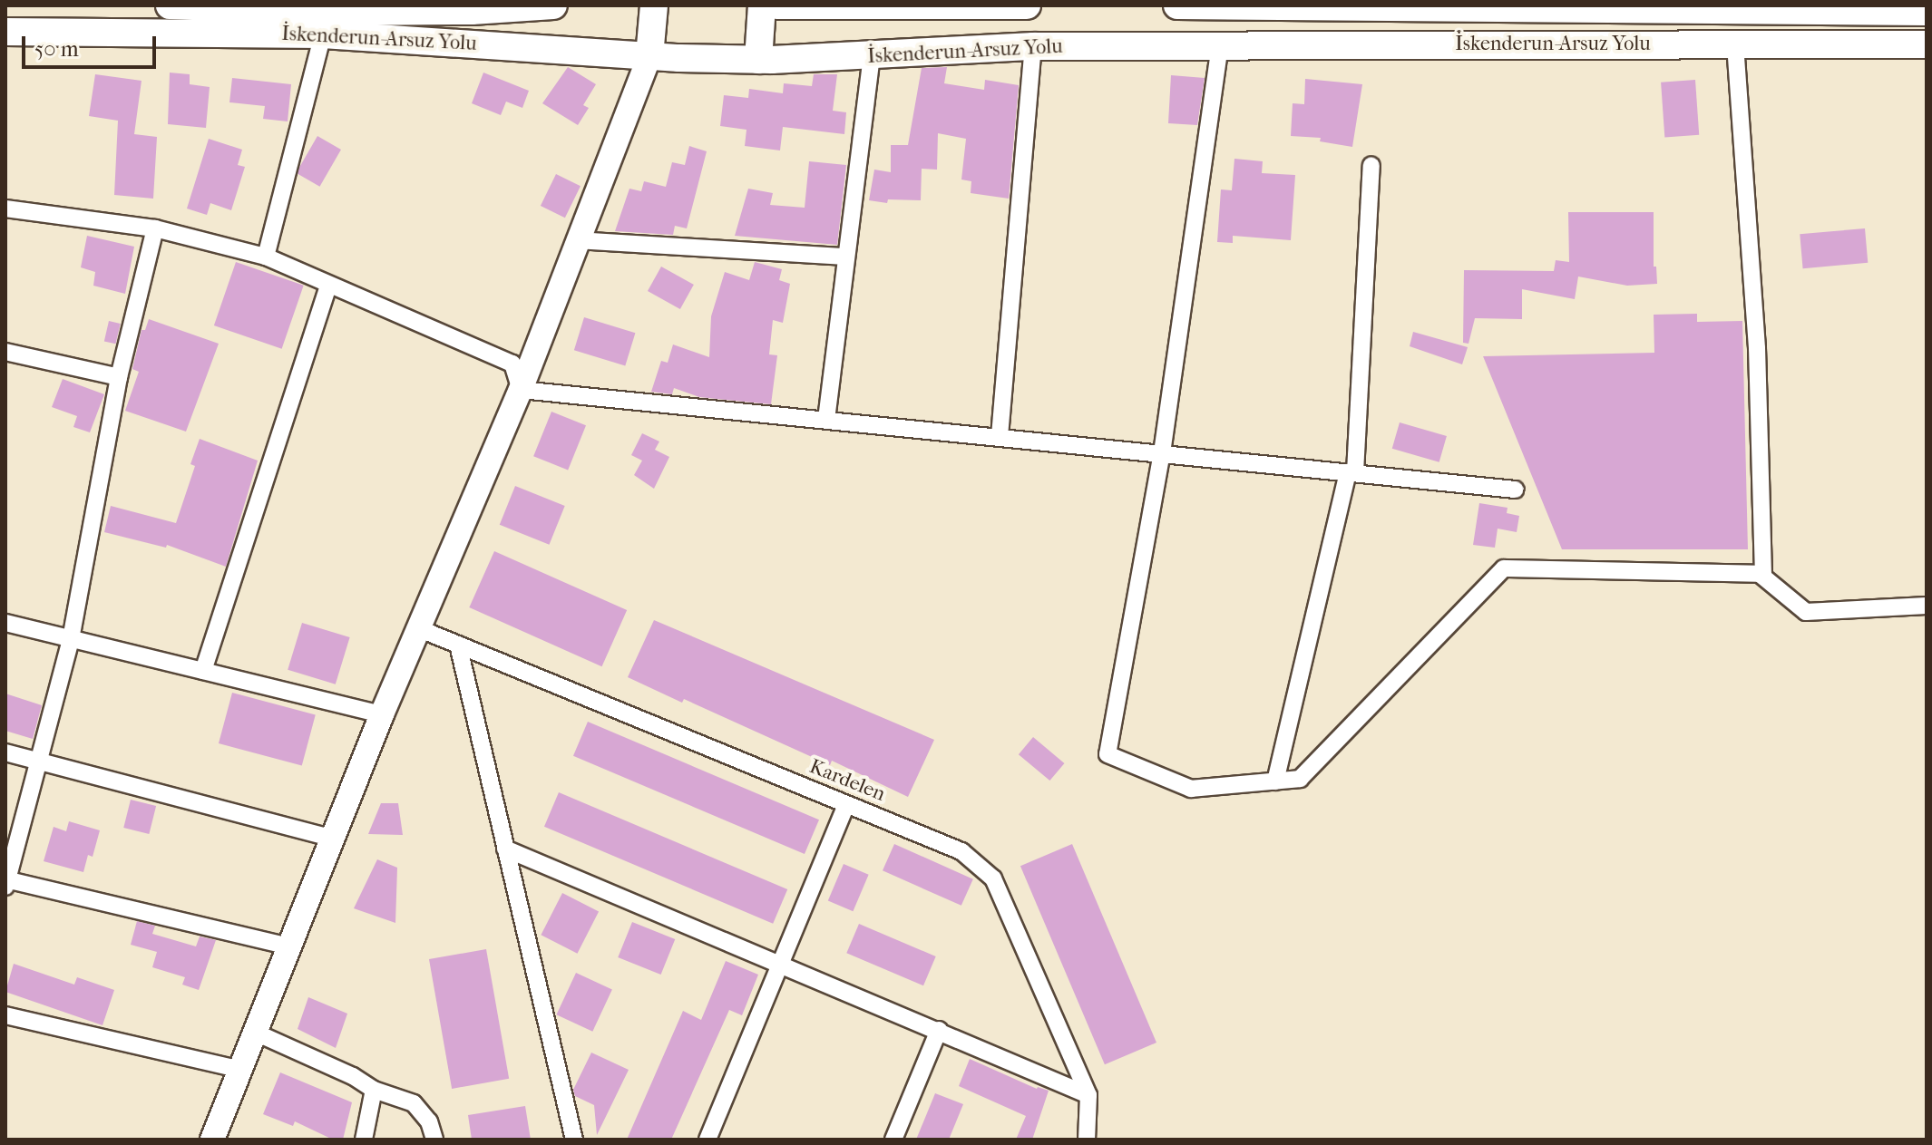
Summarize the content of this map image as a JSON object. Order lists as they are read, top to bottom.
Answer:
{
  "streets": {
    "main road": ["İskenderun-Arsuz Yolu"],
    "street": ["Kardelen"]
  },
  "scale_bar": "50 m"
}
